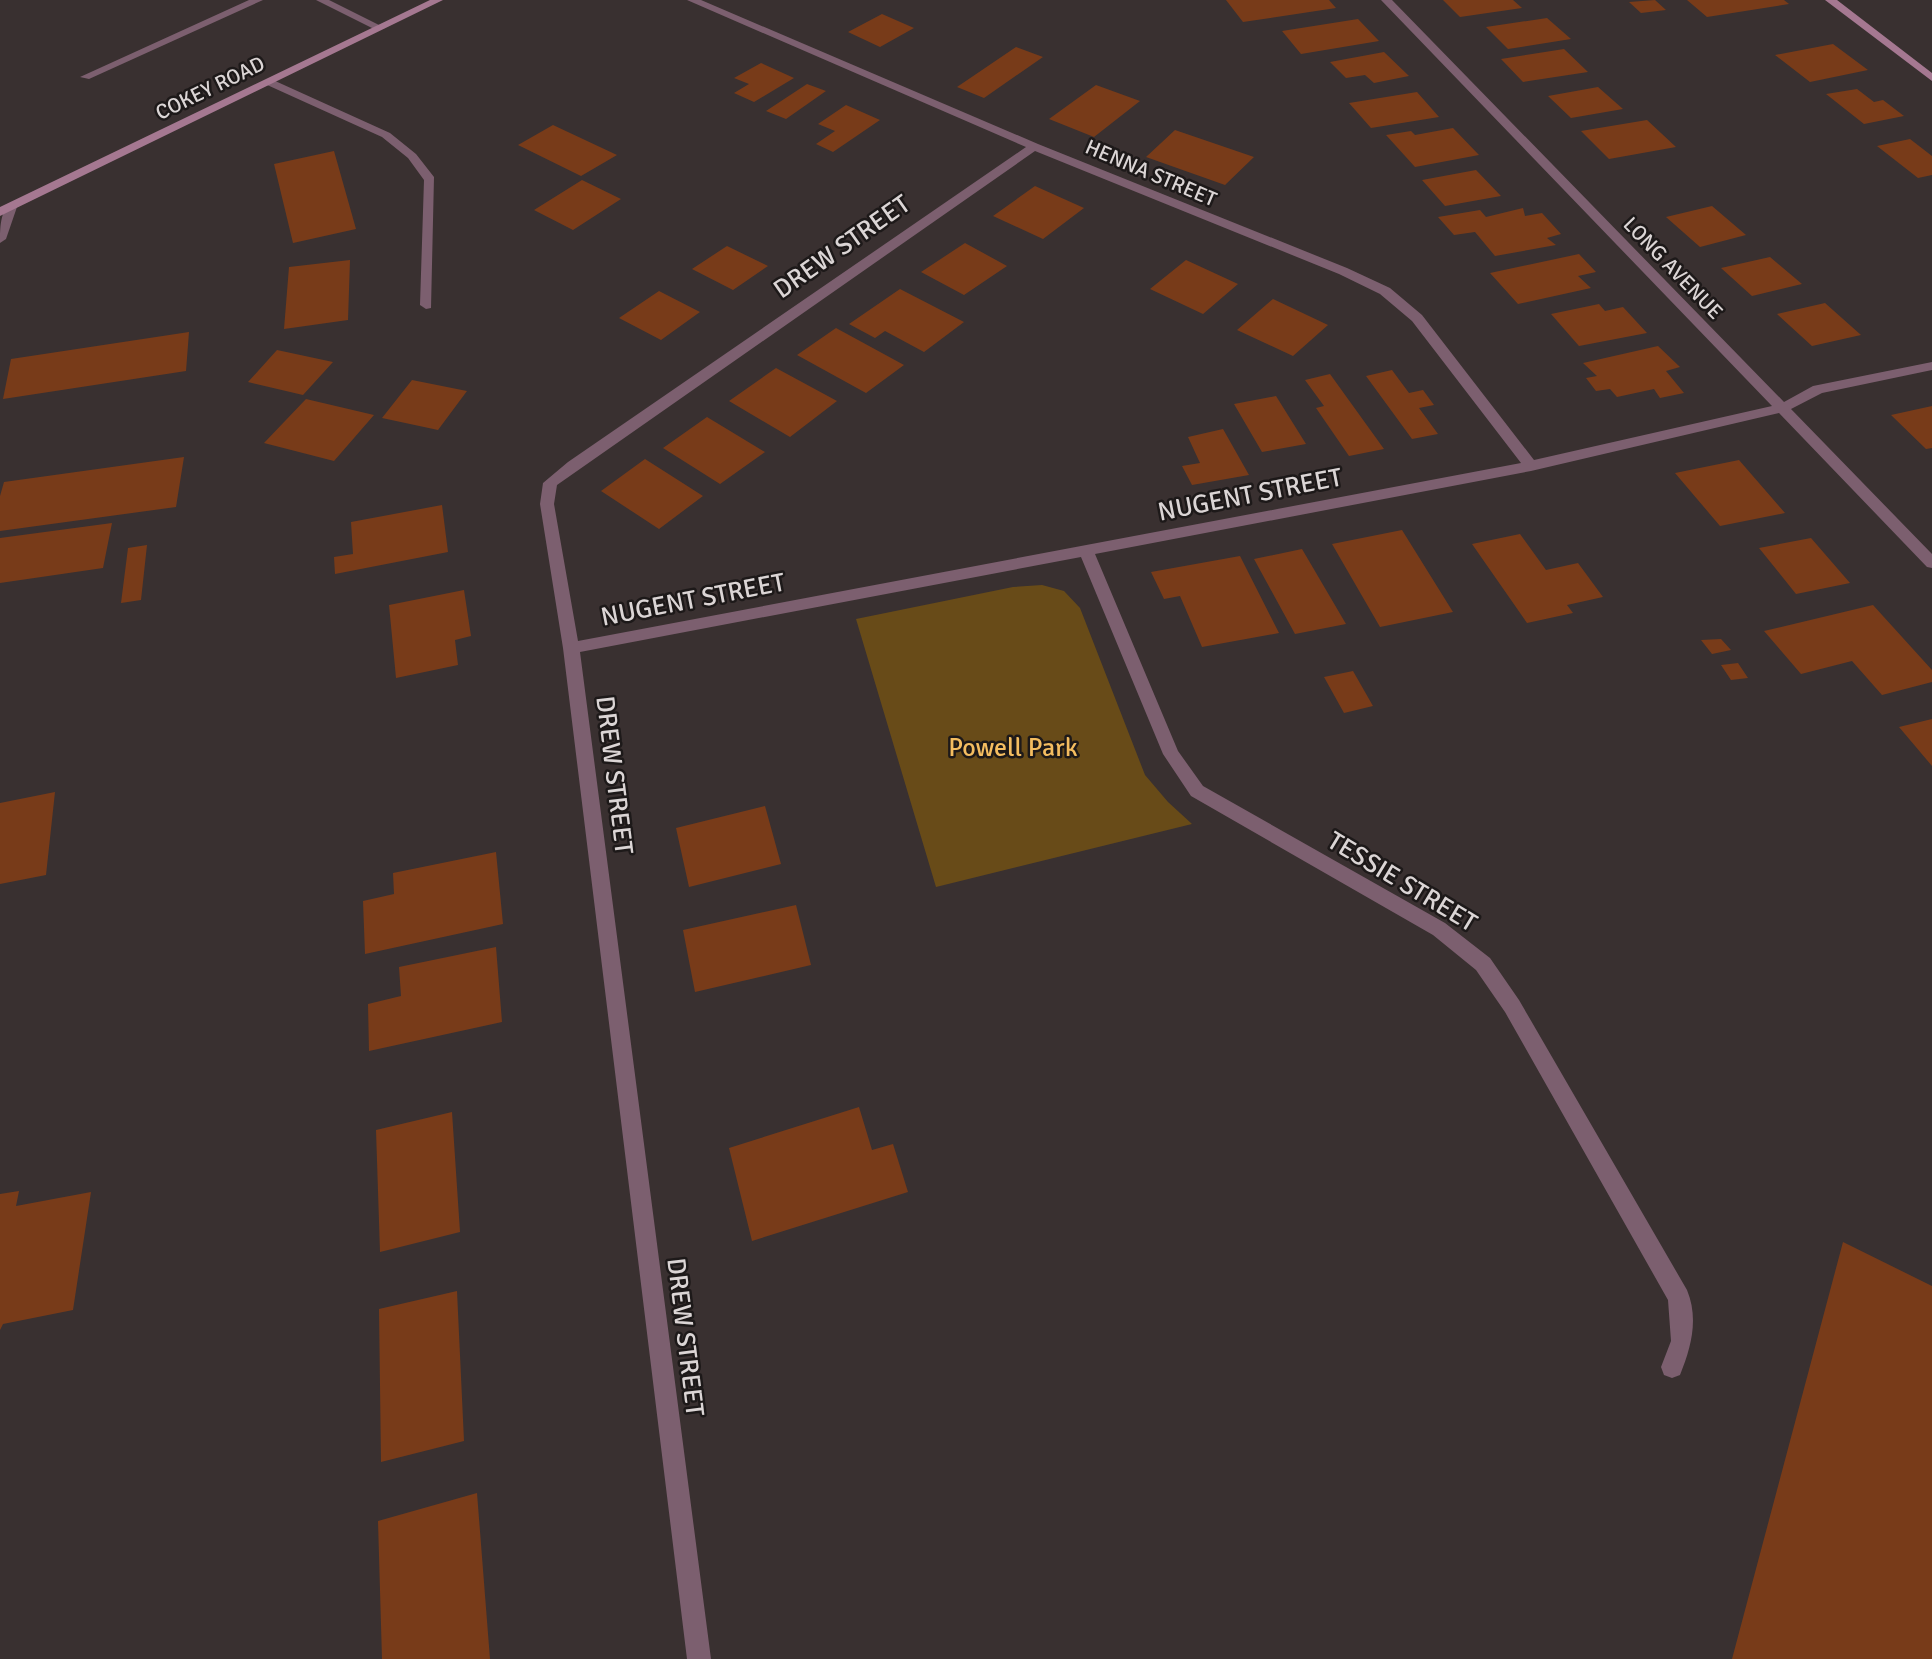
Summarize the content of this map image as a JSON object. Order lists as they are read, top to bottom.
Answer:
{
  "streets": {
    "street": [
      "COKEY ROAD",
      "HENNA STREET",
      "DREW STREET",
      "LONG AVENUE",
      "NUGENT STREET",
      "TESSIE STREET"
    ]
  },
  "crossings": [
    ["HENNA STREET", "DREW STREET"],
    ["HENNA STREET", "NUGENT STREET"],
    ["DREW STREET", "NUGENT STREET"],
    ["LONG AVENUE", "NUGENT STREET"],
    ["NUGENT STREET", "TESSIE STREET"]
  ],
  "parks": ["Powell Park"]
}
